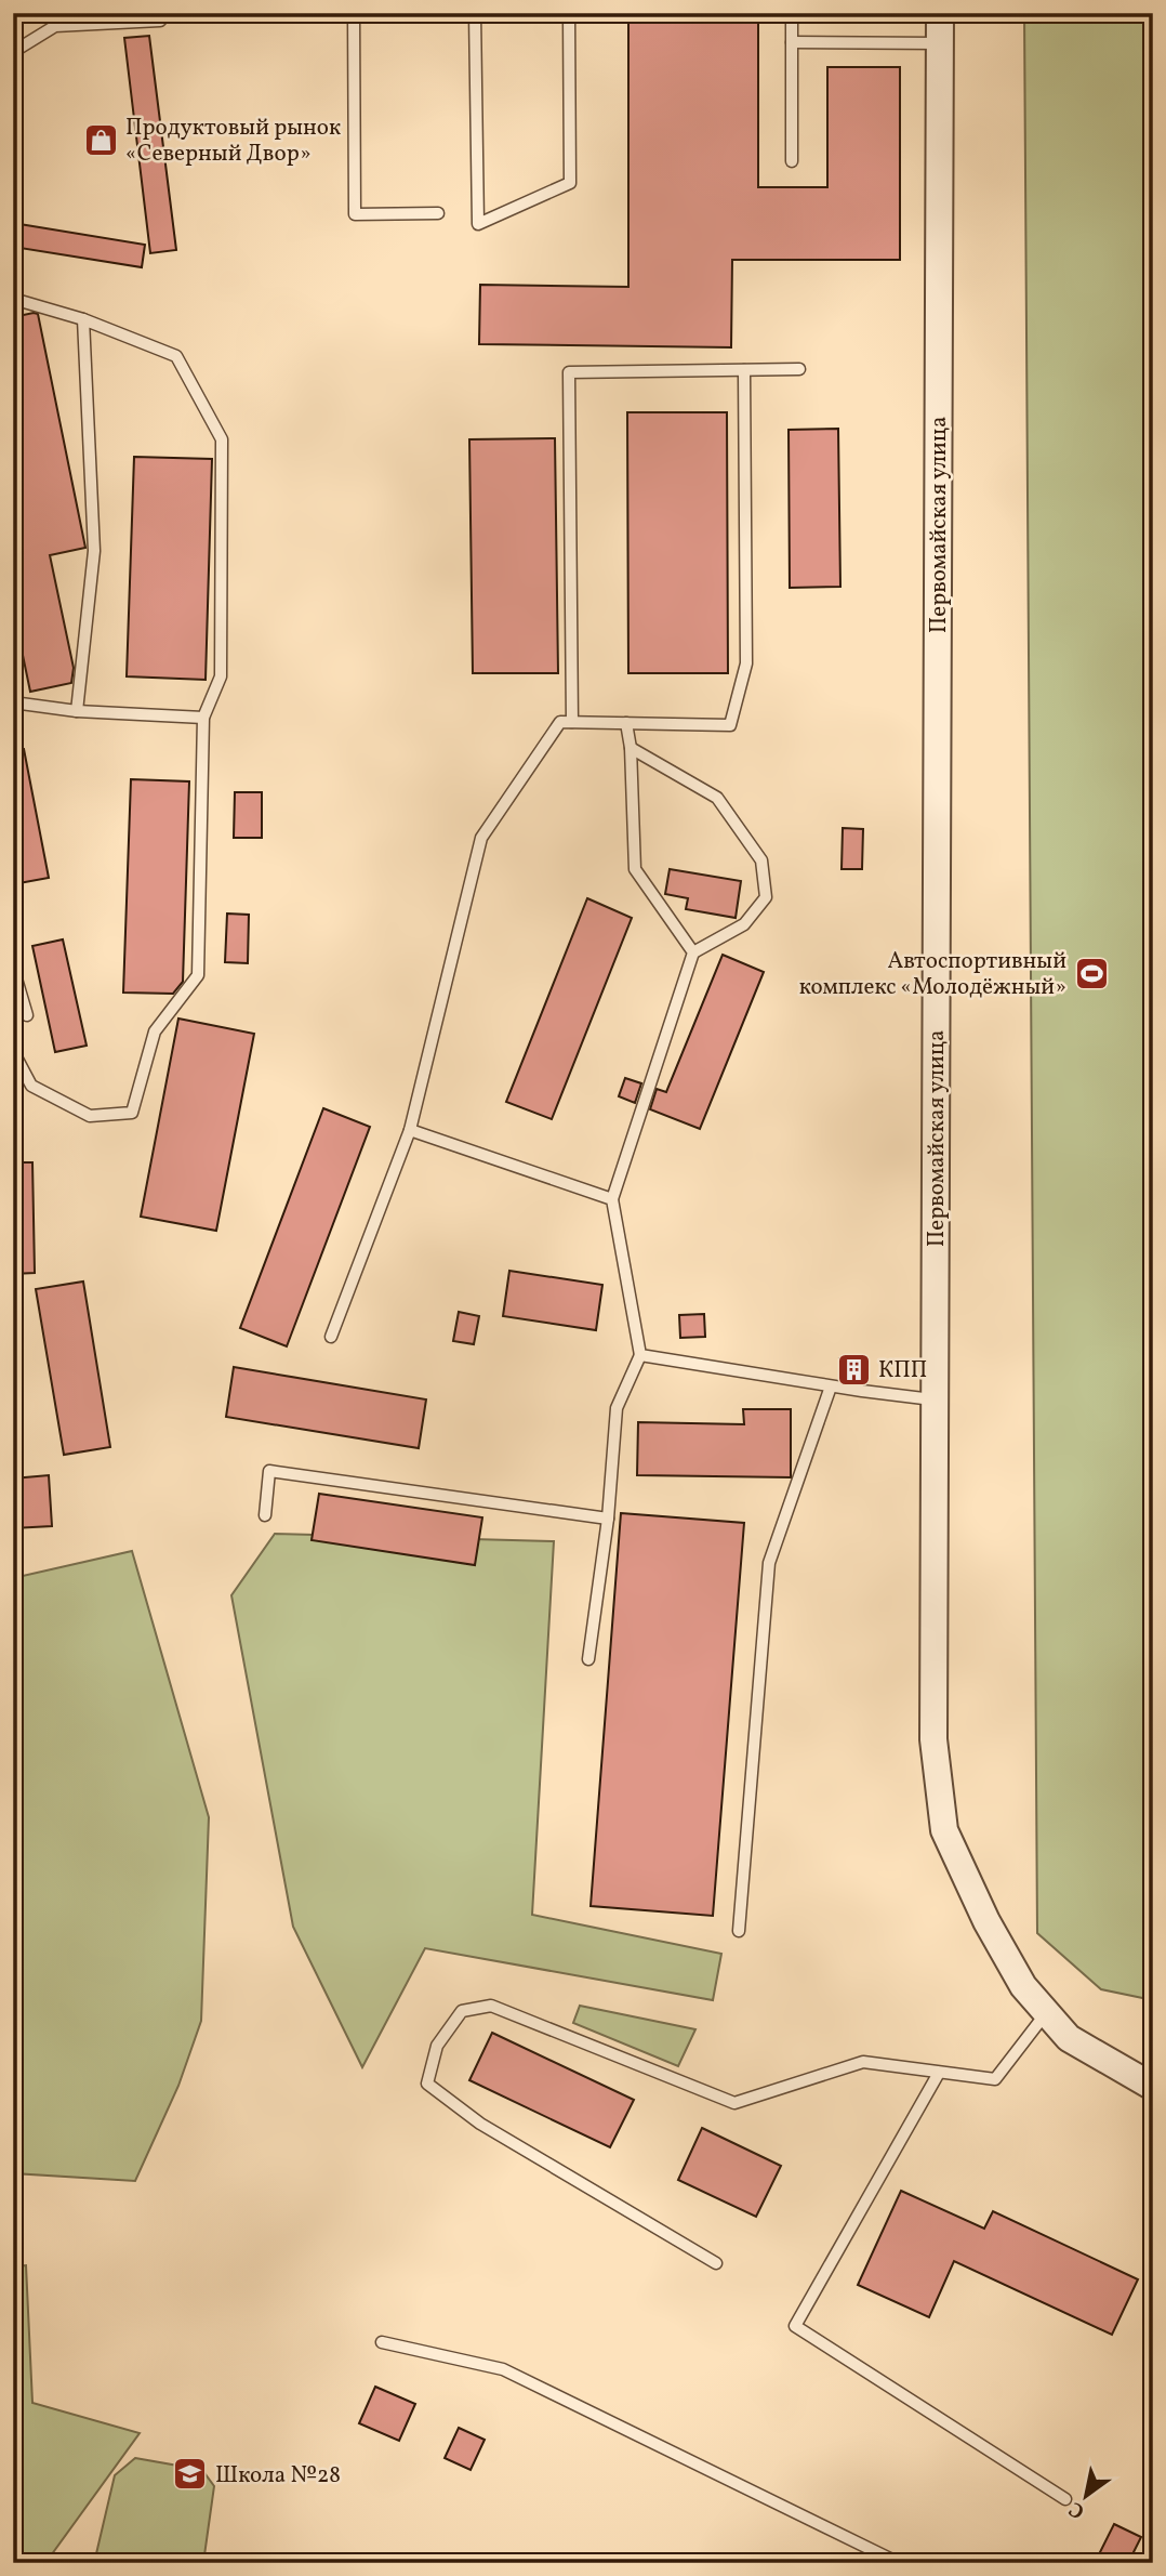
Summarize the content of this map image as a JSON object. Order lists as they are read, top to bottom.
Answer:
{
  "streets": {
    "street": ["Первомайская улица"]
  },
  "places": {
    "shop": ["Продуктовый рынок «Северный Двор»"],
    "sports": ["Автоспортивный комплекс «Молодёжный»"],
    "building": ["КПП"],
    "school or university": ["Школа №28"]
  },
  "north": "bottom left"
}
